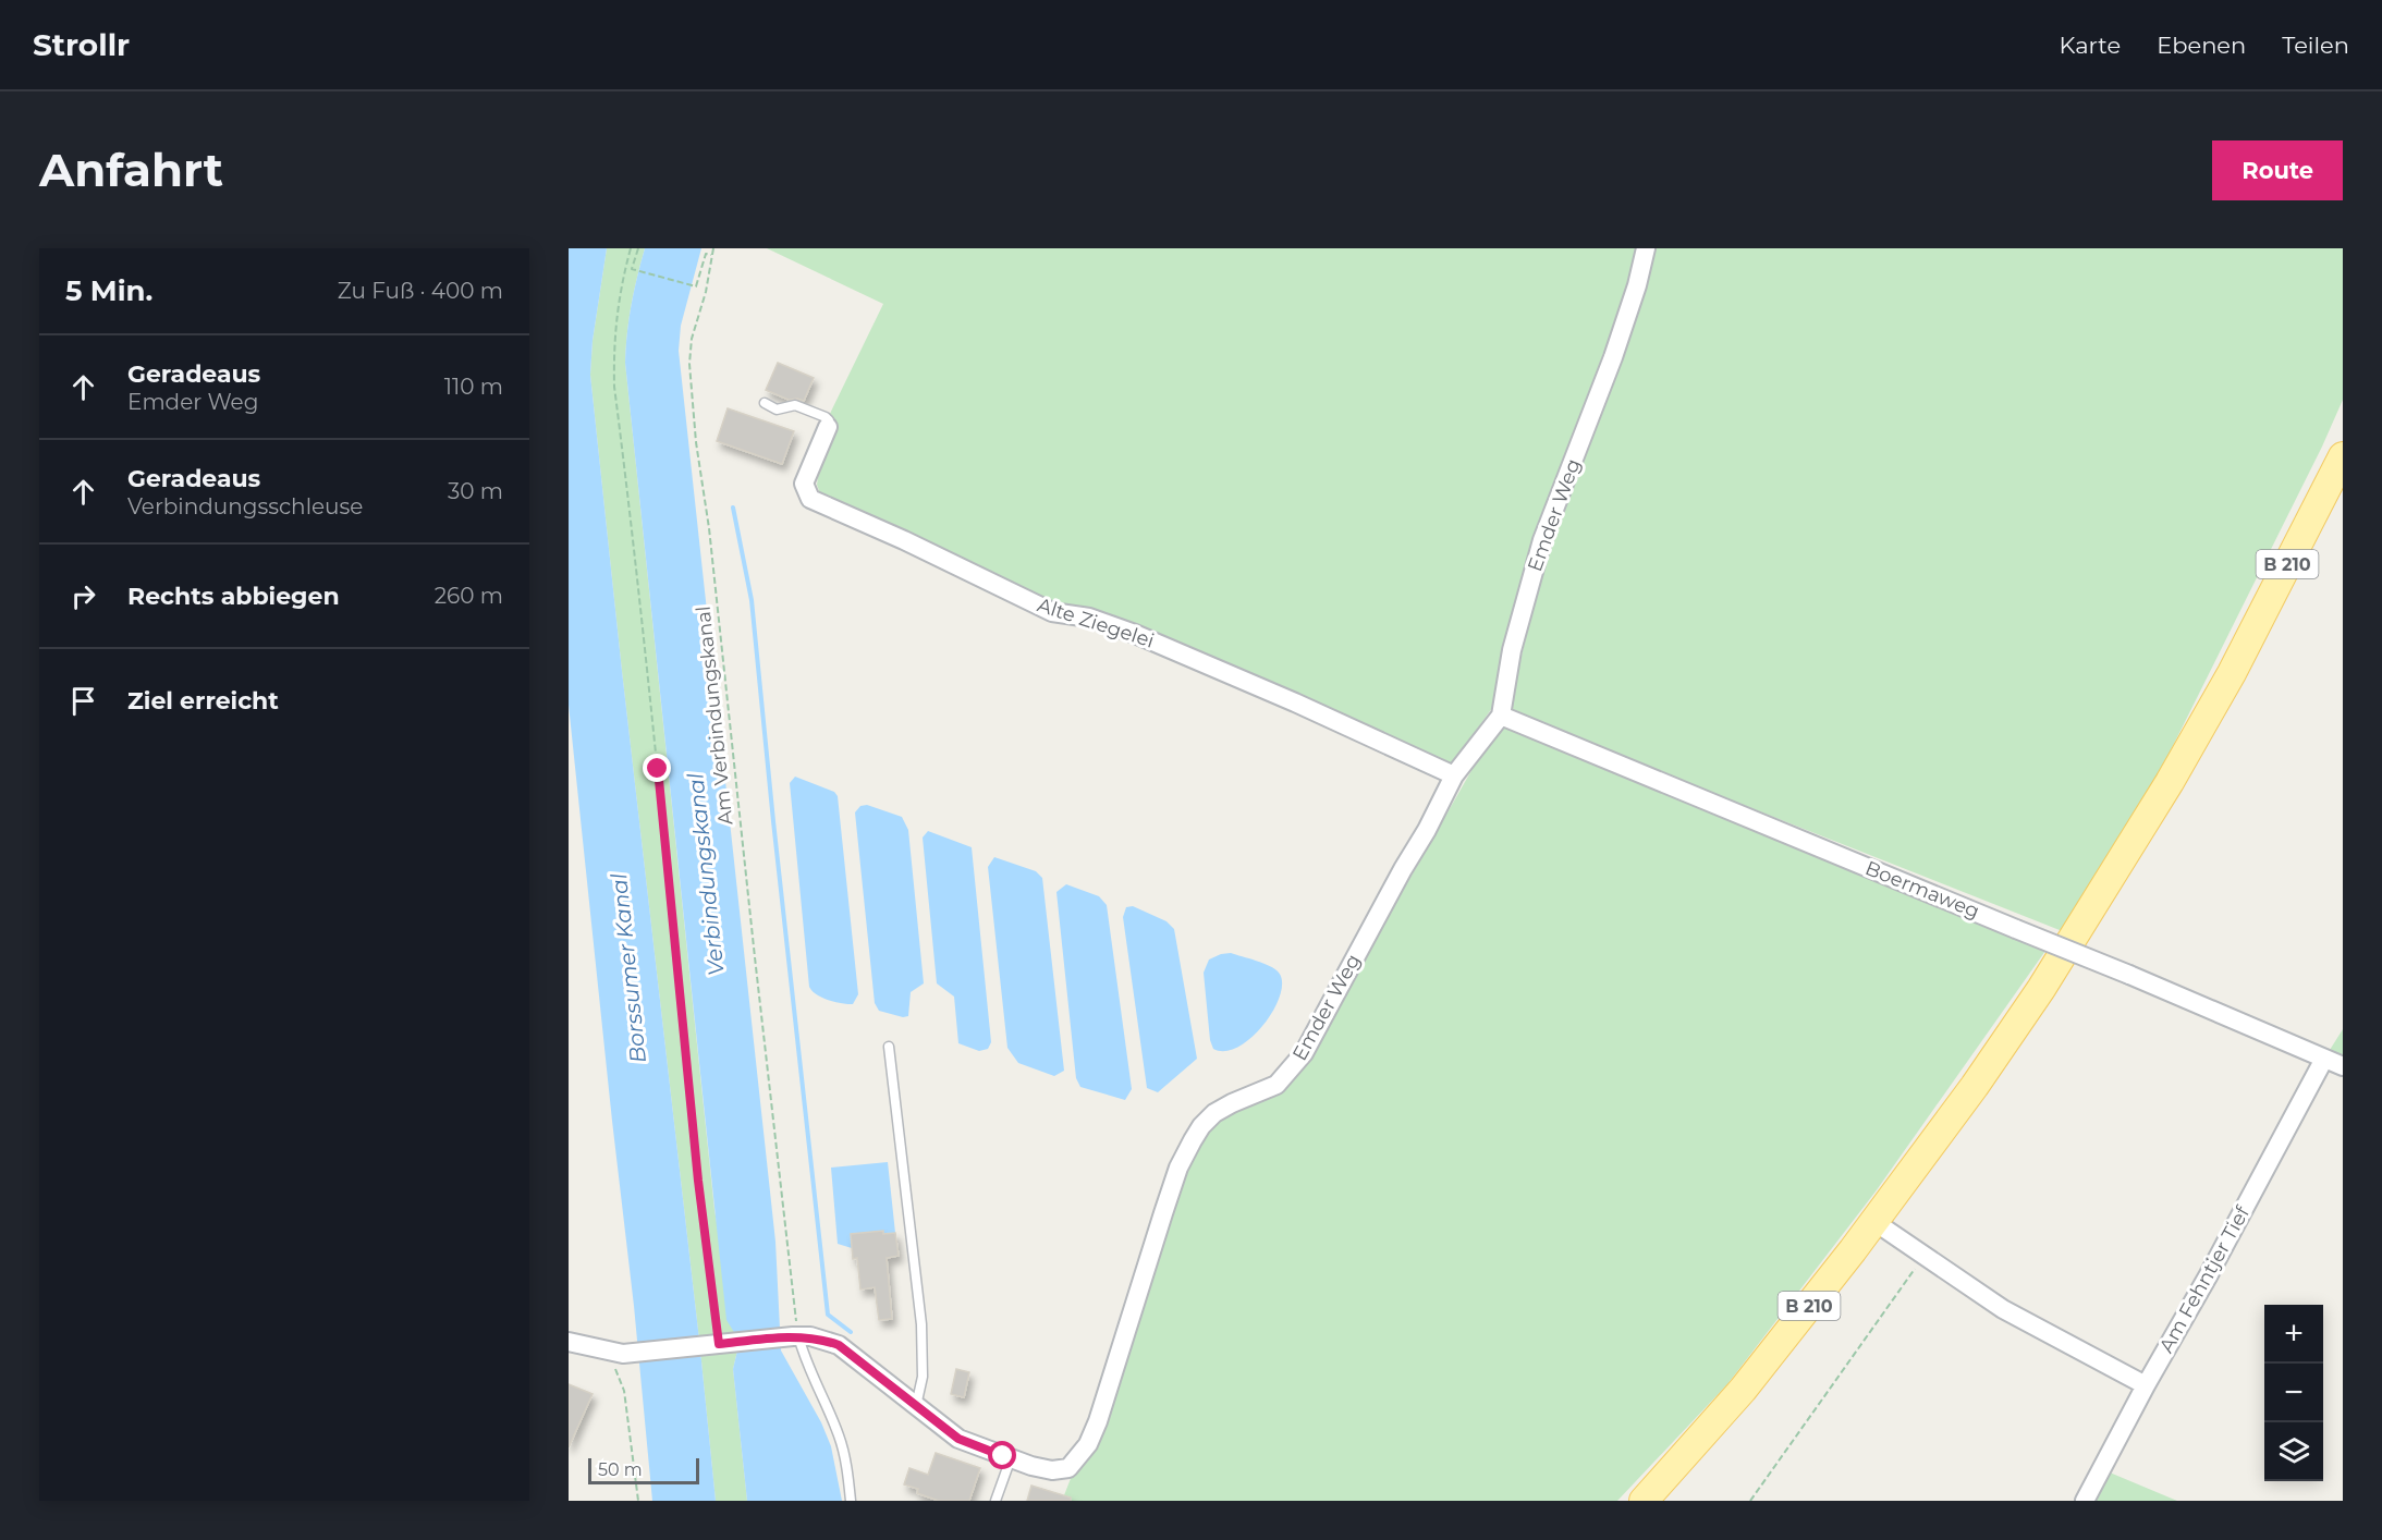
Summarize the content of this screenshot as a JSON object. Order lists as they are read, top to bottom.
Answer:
{
  "streets": {
    "main road": ["B 210"],
    "street": [
      "Emder Weg",
      "Alte Ziegelei",
      "Boermaweg",
      "Am Fehntjer Tief"
    ],
    "path": ["Am Verbindungskanal"]
  },
  "crossings": [
    ["Emder Weg", "Alte Ziegelei"],
    ["Emder Weg", "Am Verbindungskanal"],
    ["Emder Weg", "Boermaweg"],
    ["Boermaweg", "Am Fehntjer Tief"]
  ],
  "water": ["Verbindungskanal", "Borssumer Kanal"],
  "scale_bar": "50 m",
  "page": {
    "header": "Strollr",
    "nav": ["Karte", "Ebenen", "Teilen"],
    "buttons": "Route",
    "title": "Anfahrt",
    "heading": ["5 Min.", "Zu Fuß · 400 m"],
    "list": [
      ["Geradeaus", "Emder Weg", "110 m"],
      ["Geradeaus", "Verbindungsschleuse", "30 m"],
      ["Rechts abbiegen", "260 m"],
      "Ziel erreicht"
    ],
    "map_buttons": ["+", "−"],
    "scale": "50 m"
  }
}
